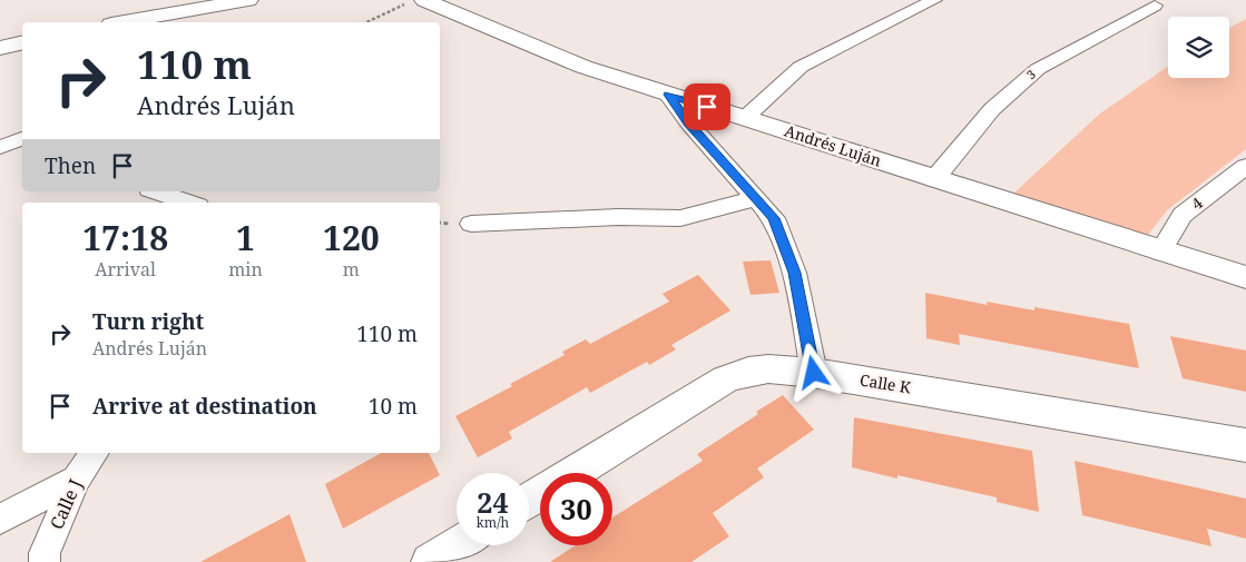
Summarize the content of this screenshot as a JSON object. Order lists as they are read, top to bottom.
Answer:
{
  "streets": {
    "street": [
      "3",
      "Andrés Luján",
      "4",
      "Calle K",
      "Calle J"
    ]
  },
  "crossings": [
    ["3", "Andrés Luján"],
    ["Andrés Luján", "4"]
  ],
  "page": {
    "turn": ["110 m", "Andrés Luján"],
    "then": "Then",
    "eta": [
      "17:18",
      "Arrival",
      "1",
      "min",
      "120",
      "m"
    ],
    "list": [
      {
        "name": "Turn right",
        "note": "Andrés Luján",
        "value": "110 m"
      },
      {
        "name": "Arrive at destination",
        "value": "10 m"
      }
    ],
    "speed": "24 km/h",
    "limit": "30"
  }
}
